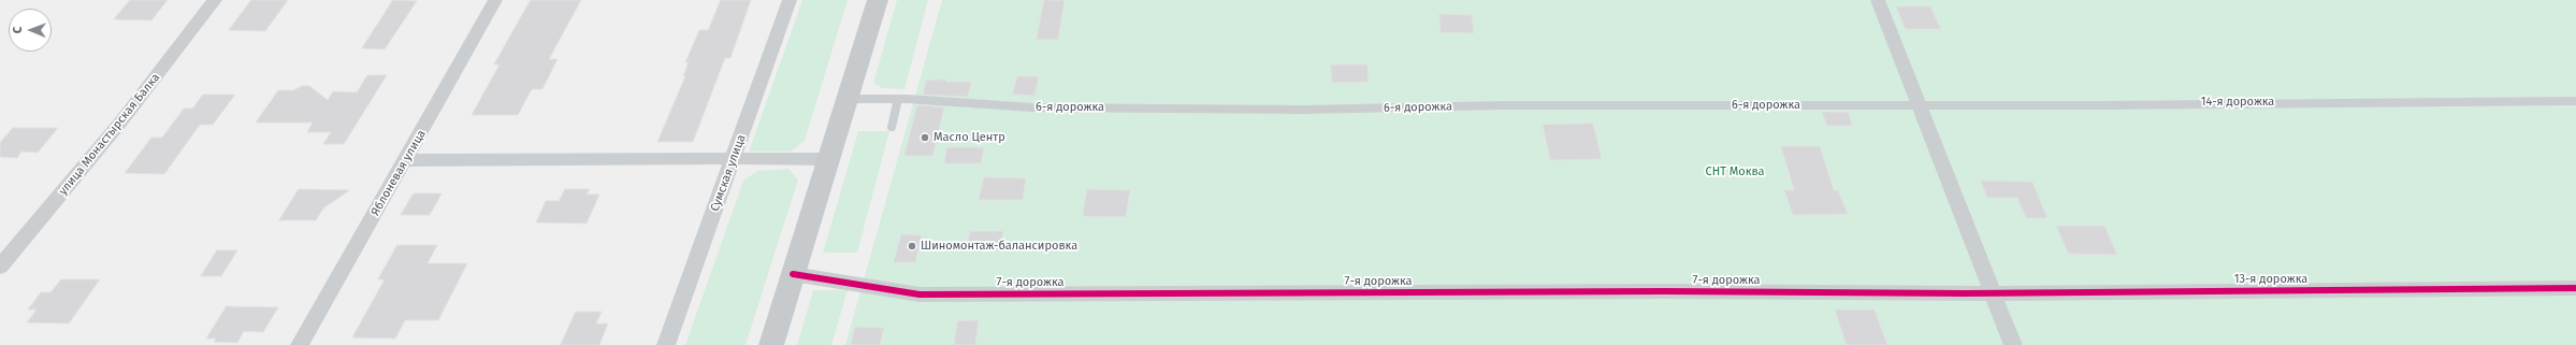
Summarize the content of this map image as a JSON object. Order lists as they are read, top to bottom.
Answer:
{
  "streets": {
    "street": [
      "улица Монастырская Балка",
      "Яблоневая улица",
      "Сумская улица",
      "13-я дорожка",
      "7-я дорожка"
    ],
    "lane": ["14-я дорожка", "6-я дорожка"]
  },
  "crossings": [
    ["14-я дорожка", "6-я дорожка"],
    ["13-я дорожка", "7-я дорожка"]
  ],
  "parks": ["СНТ Моква"],
  "places": ["Масло Центр", "Шиномонтаж-балансировка"],
  "north": "left"
}
